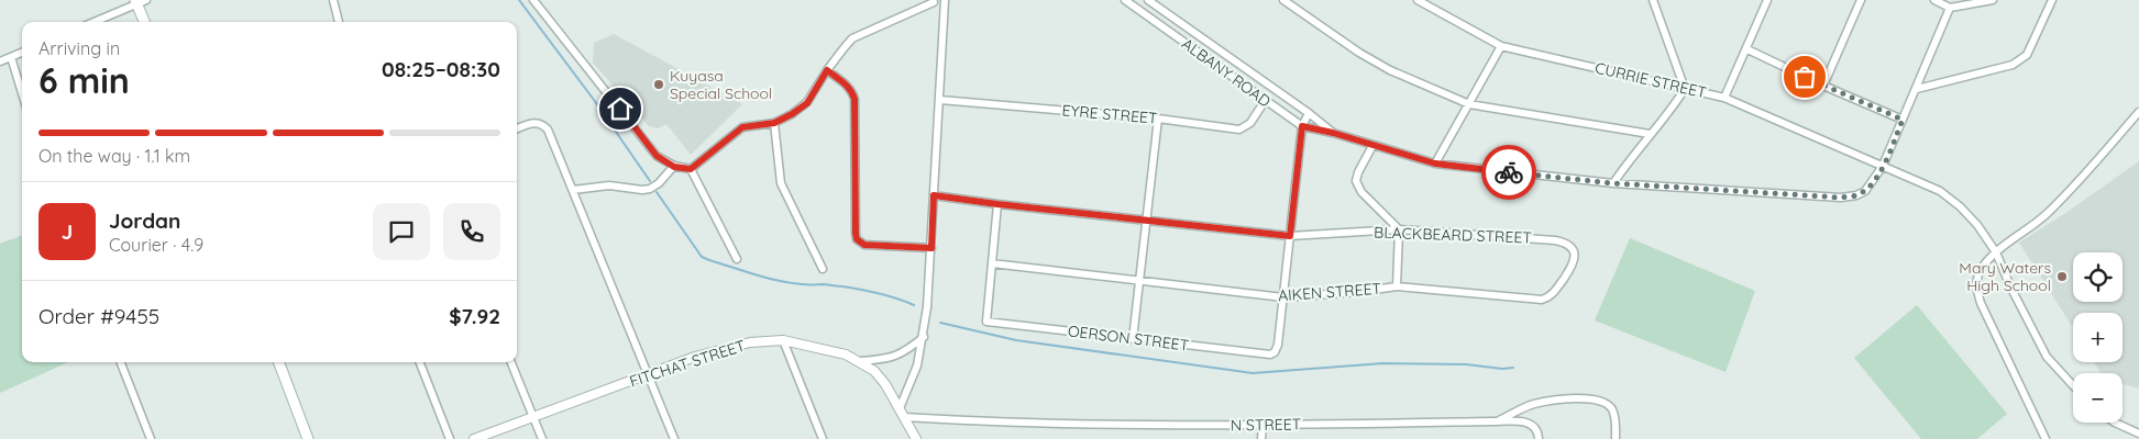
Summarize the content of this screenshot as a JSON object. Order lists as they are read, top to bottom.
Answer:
{
  "streets": {
    "street": [
      "ALBANY ROAD",
      "CURRIE STREET",
      "EYRE STREET",
      "BLACKBEARD STREET",
      "AIKEN STREET",
      "OERSON STREET",
      "FITCHAT STREET",
      "N STREET"
    ]
  },
  "crossings": [
    ["ALBANY ROAD", "CURRIE STREET"],
    ["ALBANY ROAD", "EYRE STREET"],
    ["BLACKBEARD STREET", "AIKEN STREET"],
    ["AIKEN STREET", "OERSON STREET"],
    ["FITCHAT STREET", "N STREET"]
  ],
  "places": ["Kuyasa Special School", "Mary Waters High School"],
  "page": {
    "heading": ["6 min", "Arriving in", "08:25–08:30"],
    "panel": [
      "Jordan",
      "Courier · 4.9",
      "Order #9455",
      "$7.92"
    ],
    "bar": "On the way · 1.1 km",
    "round": "J",
    "map_buttons": ["+", "−"]
  }
}
